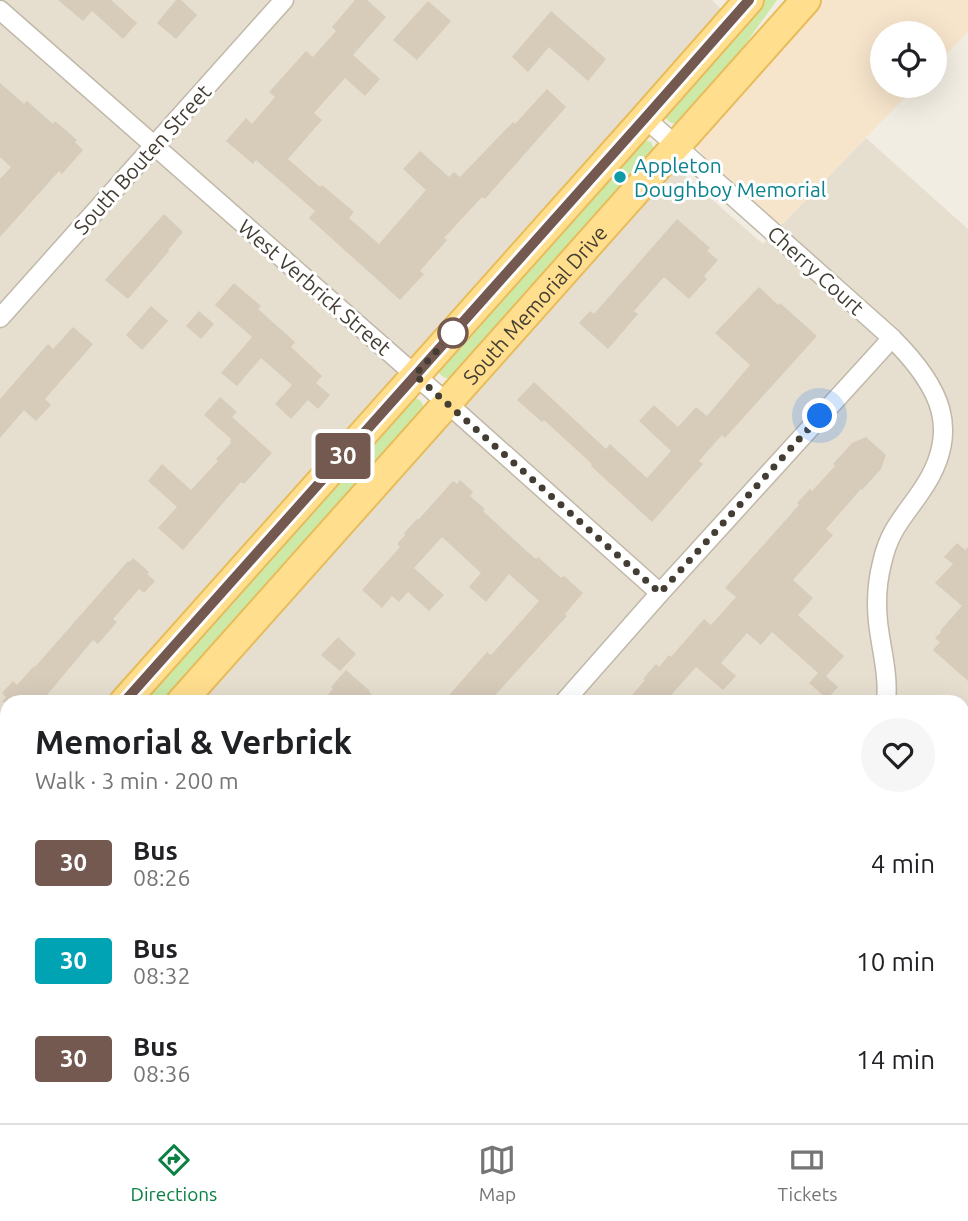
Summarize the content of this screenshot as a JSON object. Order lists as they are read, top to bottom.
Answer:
{
  "streets": {
    "main road": ["South Memorial Drive"],
    "street": ["South Bouten Street", "Cherry Court", "West Verbrick Street"]
  },
  "crossings": [
    ["South Bouten Street", "West Verbrick Street"],
    ["Cherry Court", "South Memorial Drive"],
    ["West Verbrick Street", "South Memorial Drive"]
  ],
  "places": ["Appleton Doughboy Memorial"],
  "lines": ["bus line 30"],
  "page": {
    "on_map": "30",
    "heading": ["Memorial & Verbrick", "Walk · 3 min · 200 m"],
    "list": [
      {
        "mark": "30",
        "name": "Bus",
        "note": "08:26",
        "value": "4 min"
      },
      {
        "mark": "30",
        "name": "Bus",
        "note": "08:32",
        "value": "10 min"
      },
      {
        "mark": "30",
        "name": "Bus",
        "note": "08:36",
        "value": "14 min"
      }
    ],
    "tabs": ["Directions", "Map", "Tickets"]
  }
}
